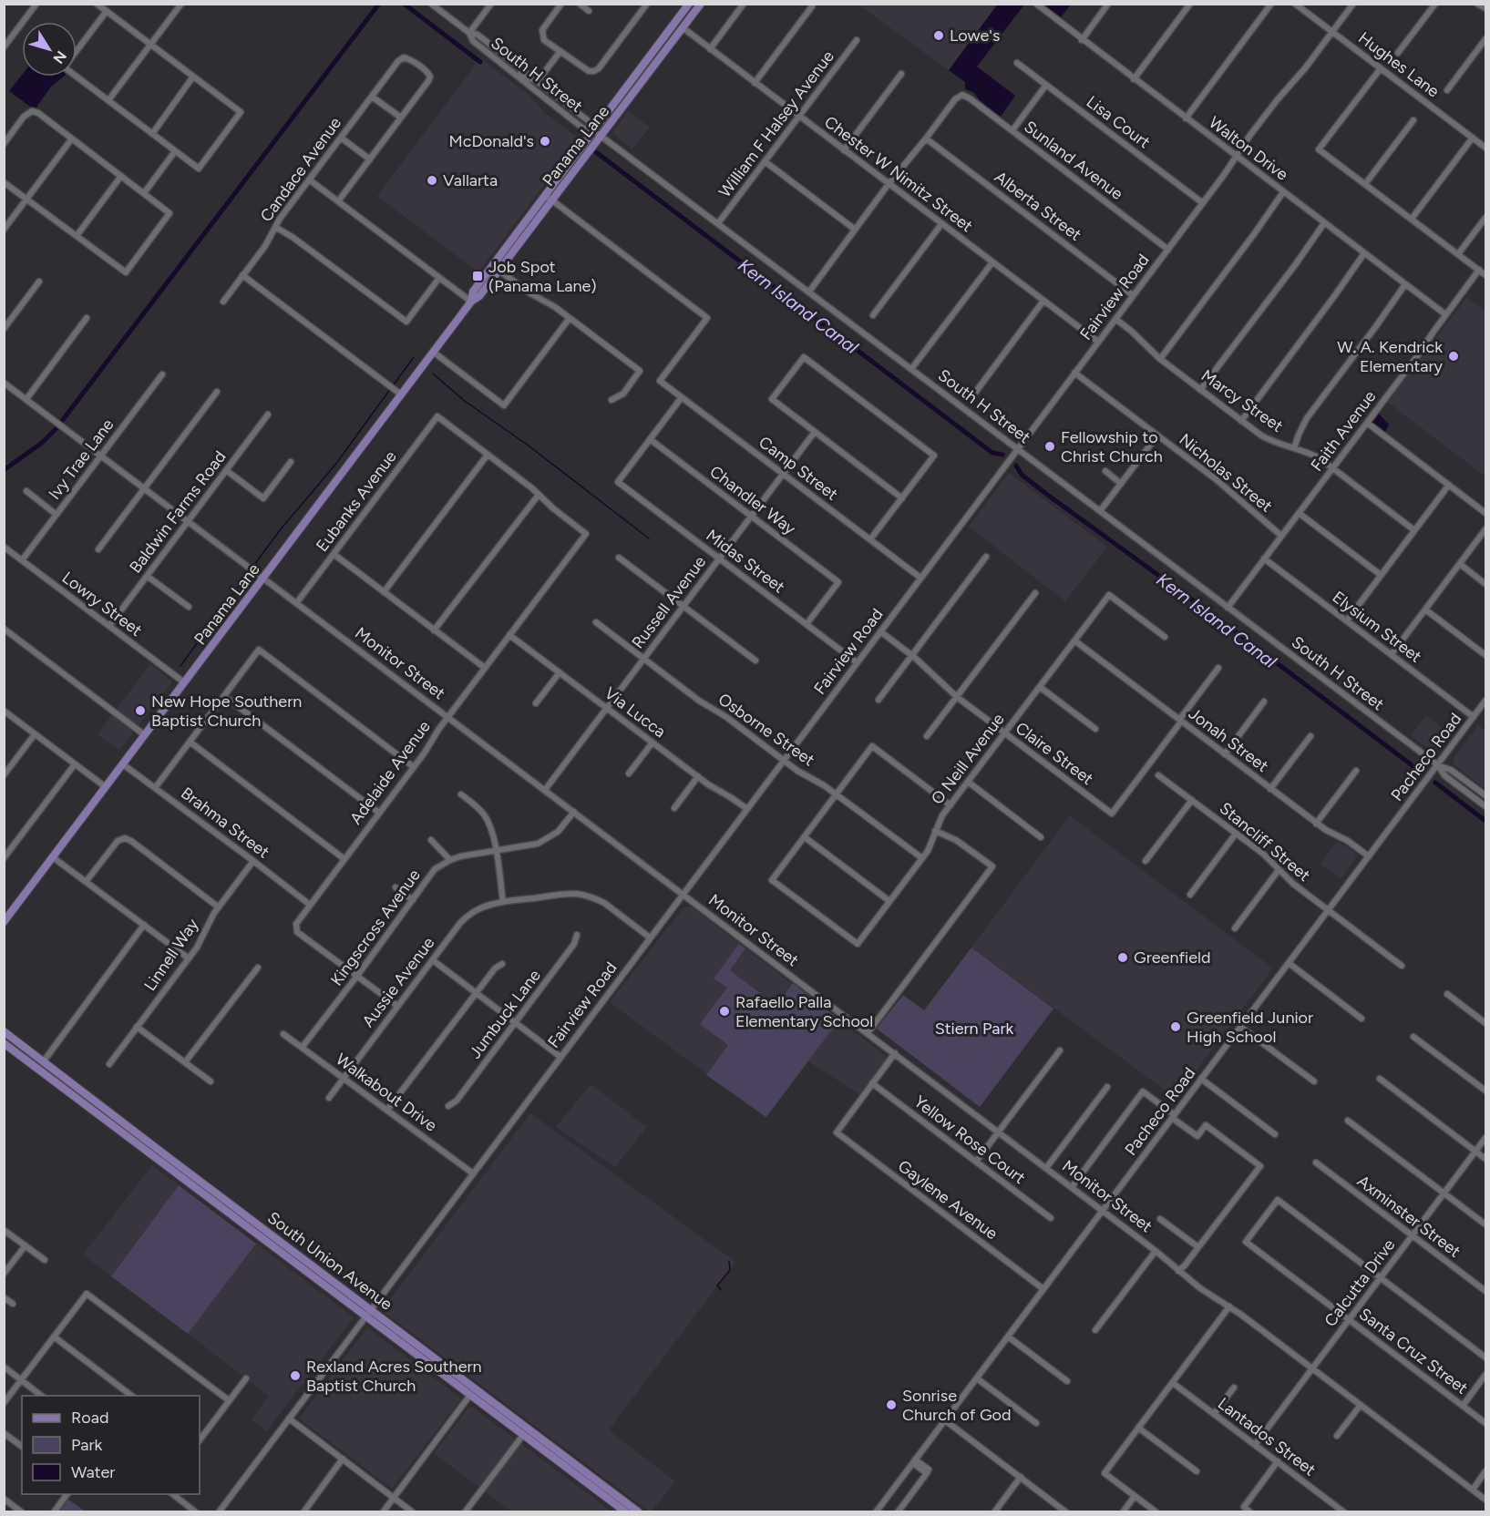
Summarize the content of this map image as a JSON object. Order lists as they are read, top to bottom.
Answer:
{
  "streets": {
    "main road": ["Panama Lane", "South Union Avenue"],
    "street": [
      "Hughes Lane",
      "South H Street",
      "Lisa Court",
      "William F Halsey Avenue",
      "Walton Drive",
      "Sunland Avenue",
      "Candace Avenue",
      "Chester W Nimitz Street",
      "Alberta Street",
      "Fairview Road",
      "Marcy Street",
      "Faith Avenue",
      "Ivy Trae Lane",
      "Camp Street",
      "Nicholas Street",
      "Chandler Way",
      "Eubanks Avenue",
      "Baldwin Farms Road",
      "Midas Street",
      "Russell Avenue",
      "Lowry Street",
      "Elysium Street",
      "Monitor Street",
      "Via Lucca",
      "Osborne Street",
      "Jonah Street",
      "Claire Street",
      "Pacheco Road",
      "O Neill Avenue",
      "Adelaide Avenue",
      "Brahma Street",
      "Stancliff Street",
      "Kingscross Avenue",
      "Linnell Way",
      "Aussie Avenue",
      "Jumbuck Lane",
      "Walkabout Drive",
      "Yellow Rose Court",
      "Gaylene Avenue",
      "Axminster Street",
      "Calcutta Drive",
      "Santa Cruz Street",
      "Lantados Street"
    ]
  },
  "crossings": [
    ["Hughes Lane", "Fairview Road"],
    ["South H Street", "William F Halsey Avenue"],
    ["South H Street", "Panama Lane"],
    ["South H Street", "Fairview Road"],
    ["South H Street", "Faith Avenue"],
    ["South H Street", "Pacheco Road"],
    ["Lisa Court", "Fairview Road"],
    ["William F Halsey Avenue", "Chester W Nimitz Street"],
    ["Panama Lane", "Chester W Nimitz Street"],
    ["Panama Lane", "Camp Street"],
    ["Panama Lane", "Lowry Street"],
    ["Panama Lane", "Monitor Street"],
    ["Panama Lane", "Brahma Street"],
    ["Walton Drive", "Fairview Road"],
    ["Walton Drive", "Faith Avenue"],
    ["Sunland Avenue", "Alberta Street"],
    ["Sunland Avenue", "Fairview Road"],
    ["Chester W Nimitz Street", "Fairview Road"],
    ["Alberta Street", "Fairview Road"],
    ["Fairview Road", "Marcy Street"],
    ["Fairview Road", "Camp Street"],
    ["Fairview Road", "Nicholas Street"],
    ["Fairview Road", "Midas Street"],
    ["Fairview Road", "Monitor Street"],
    ["Fairview Road", "Via Lucca"],
    ["Fairview Road", "Osborne Street"],
    ["Fairview Road", "Claire Street"],
    ["Fairview Road", "Aussie Avenue"],
    ["Fairview Road", "Walkabout Drive"],
    ["Fairview Road", "South Union Avenue"],
    ["Marcy Street", "Faith Avenue"],
    ["Faith Avenue", "Nicholas Street"],
    ["Faith Avenue", "Elysium Street"],
    ["Ivy Trae Lane", "Lowry Street"],
    ["Ivy Trae Lane", "Monitor Street"],
    ["Camp Street", "Russell Avenue"],
    ["Chandler Way", "Midas Street"],
    ["Chandler Way", "Russell Avenue"],
    ["Eubanks Avenue", "Monitor Street"],
    ["Baldwin Farms Road", "Lowry Street"],
    ["Baldwin Farms Road", "Monitor Street"],
    ["Midas Street", "Russell Avenue"],
    ["Russell Avenue", "Monitor Street"],
    ["Russell Avenue", "Via Lucca"],
    ["Russell Avenue", "Osborne Street"],
    ["Elysium Street", "Pacheco Road"],
    ["Monitor Street", "Pacheco Road"],
    ["Monitor Street", "Adelaide Avenue"],
    ["Monitor Street", "Kingscross Avenue"],
    ["Monitor Street", "Calcutta Drive"],
    ["Via Lucca", "Adelaide Avenue"],
    ["Osborne Street", "O Neill Avenue"],
    ["Jonah Street", "Claire Street"],
    ["Jonah Street", "Pacheco Road"],
    ["Jonah Street", "O Neill Avenue"],
    ["Claire Street", "O Neill Avenue"],
    ["Pacheco Road", "Stancliff Street"],
    ["Pacheco Road", "Gaylene Avenue"],
    ["Adelaide Avenue", "Brahma Street"],
    ["Adelaide Avenue", "Kingscross Avenue"],
    ["Brahma Street", "Linnell Way"],
    ["Kingscross Avenue", "Walkabout Drive"],
    ["Aussie Avenue", "Walkabout Drive"],
    ["Yellow Rose Court", "Gaylene Avenue"],
    ["Axminster Street", "Calcutta Drive"],
    ["Calcutta Drive", "Santa Cruz Street"],
    ["Calcutta Drive", "Lantados Street"]
  ],
  "water": ["Kern Island Canal"],
  "parks": ["Stiern Park"],
  "places": {
    "other": [
      "Lowe's",
      "McDonald's",
      "Vallarta",
      "W. A. Kendrick Elementary",
      "Fellowship to Christ Church",
      "New Hope Southern Baptist Church",
      "Greenfield",
      "Rafaello Palla Elementary School",
      "Greenfield Junior High School",
      "Rexland Acres Southern Baptist Church",
      "Sonrise Church of God"
    ],
    "transit": ["Job Spot (Panama Lane)"]
  },
  "legend": ["Road", "Park", "Water"],
  "north": "bottom right"
}
